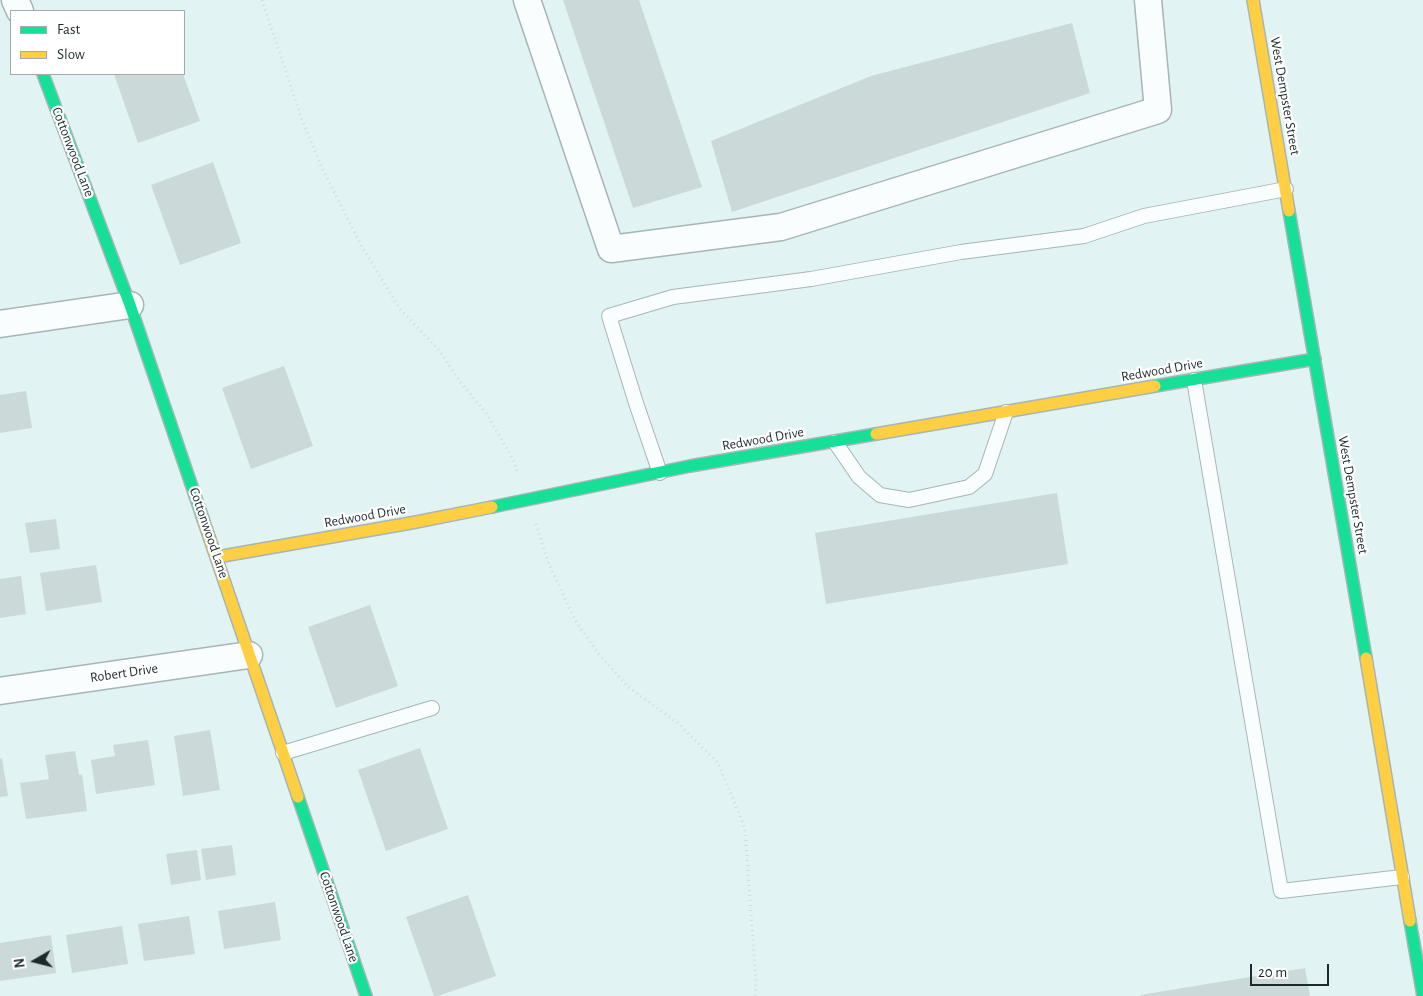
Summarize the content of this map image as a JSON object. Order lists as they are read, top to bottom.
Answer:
{
  "streets": {
    "street": [
      "West Dempster Street",
      "Cottonwood Lane",
      "Redwood Drive",
      "Robert Drive"
    ]
  },
  "crossings": [
    ["West Dempster Street", "Redwood Drive"],
    ["Cottonwood Lane", "Redwood Drive"],
    ["Cottonwood Lane", "Robert Drive"]
  ],
  "legend": ["Fast", "Slow"],
  "scale_bar": "20 m",
  "north": "left"
}
